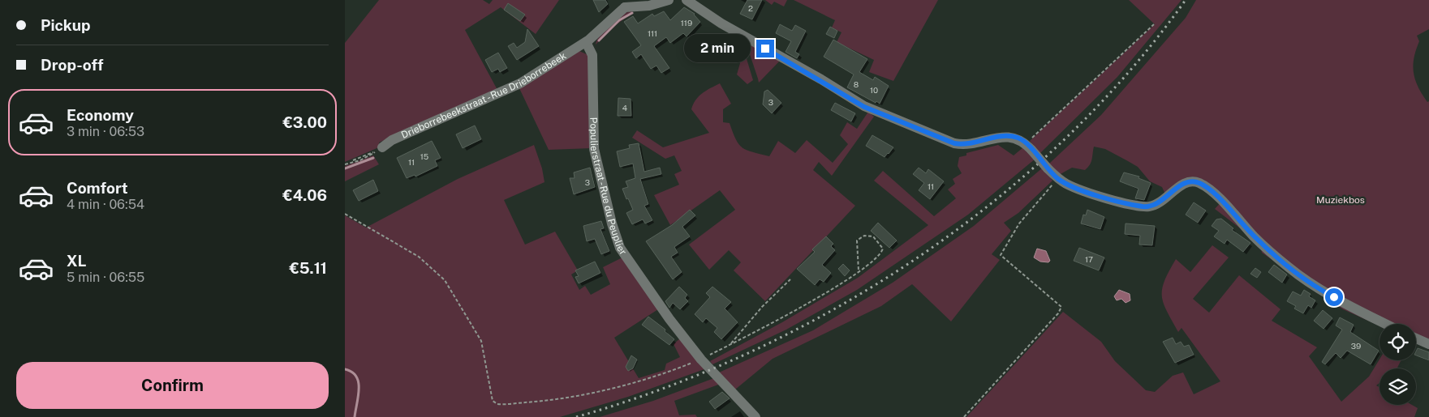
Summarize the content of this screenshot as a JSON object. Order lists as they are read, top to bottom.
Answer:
{
  "streets": {
    "street": ["Drieborrebeekstraat - Rue Drieborrebeek", "Populierstraat - Rue du Peuplier"]
  },
  "crossings": [
    ["Drieborrebeekstraat - Rue Drieborrebeek", "Populierstraat - Rue du Peuplier"]
  ],
  "parks": ["Muziekbos"],
  "house_numbers": [
    "2",
    "119",
    "111",
    "8",
    "10",
    "3",
    "4",
    "15",
    "11",
    "3",
    "11",
    "17",
    "39"
  ],
  "page": {
    "banner": ["Pickup", "Drop-off"],
    "bubble": "2 min",
    "list": [
      {
        "name": "Economy",
        "note": "3 min · 06:53",
        "value": "€3.00"
      },
      {
        "name": "Comfort",
        "note": "4 min · 06:54",
        "value": "€4.06"
      },
      {
        "name": "XL",
        "note": "5 min · 06:55",
        "value": "€5.11"
      }
    ],
    "buttons": "Confirm"
  }
}
